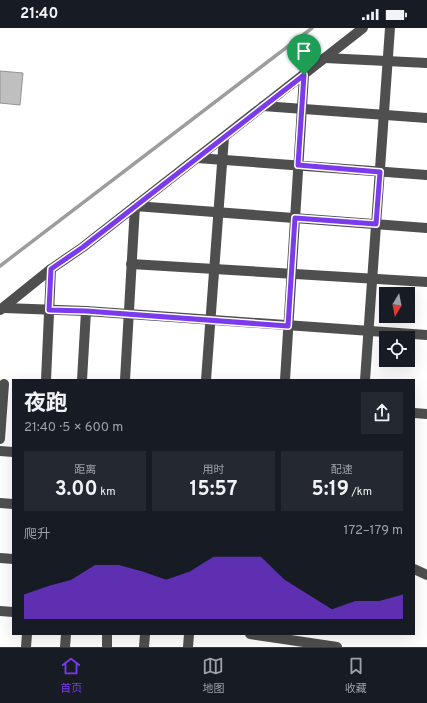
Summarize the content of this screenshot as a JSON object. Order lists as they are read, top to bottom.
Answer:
{
  "north": "bottom",
  "page": {
    "status": "21:40",
    "heading": ["夜跑", "21:40 · 5 × 600 m"],
    "stats": [
      ["距离", "3.00 km"],
      ["用时", "15:57"],
      ["配速", "5:19 /km"]
    ],
    "chart": ["爬升", "172–179 m"],
    "tabs": ["首页", "地图", "收藏"]
  }
}
